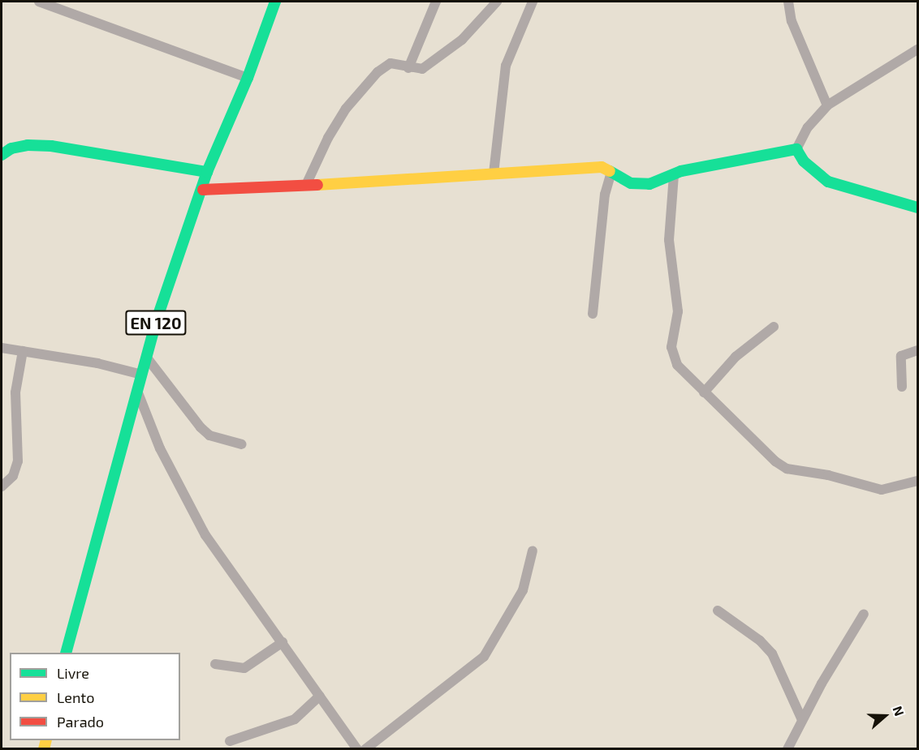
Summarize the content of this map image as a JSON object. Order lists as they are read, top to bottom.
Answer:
{
  "streets": {
    "street": ["EN 120"]
  },
  "legend": ["Livre", "Lento", "Parado"],
  "north": "right"
}
